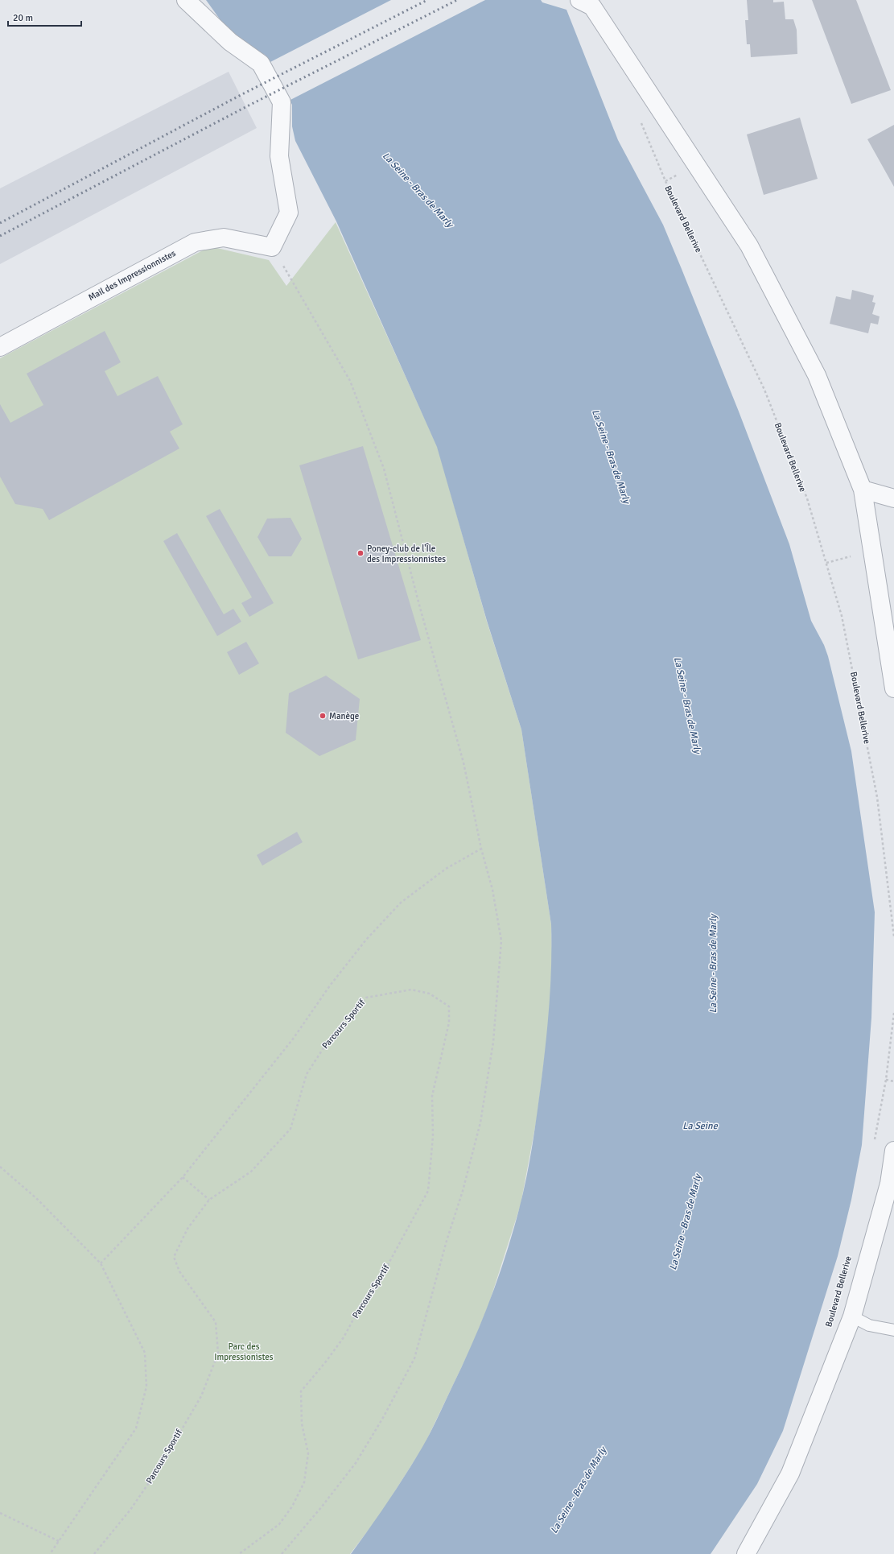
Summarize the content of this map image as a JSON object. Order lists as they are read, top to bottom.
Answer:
{
  "streets": {
    "street": ["Boulevard Bellerive", "Mail des Impressionnistes"],
    "path": ["Parcours Sportif"]
  },
  "water": ["La Seine - Bras de Marly", "La Seine"],
  "parks": ["Parc des Impressionistes"],
  "places": ["Poney-club de l'Île des Impressionnistes", "Manège"],
  "scale_bar": "20 m"
}
